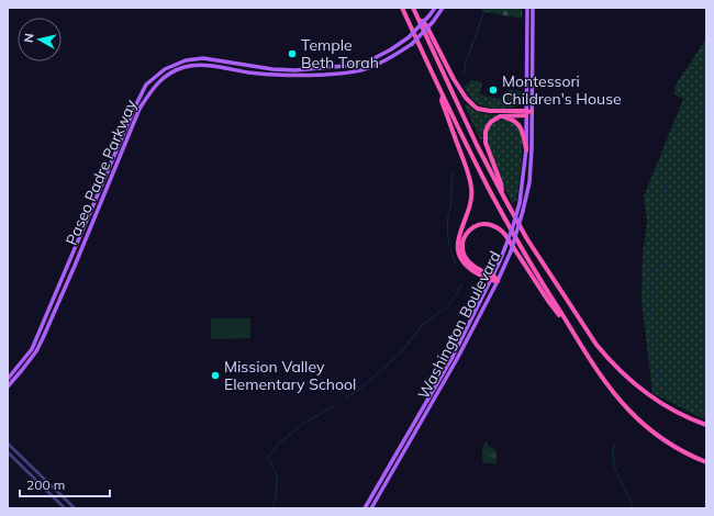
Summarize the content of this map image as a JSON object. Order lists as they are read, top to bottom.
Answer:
{
  "streets": {
    "main road": ["Paseo Padre Parkway", "Washington Boulevard"]
  },
  "places": ["Temple Beth Torah", "Montessori Children's House", "Mission Valley Elementary School"],
  "scale_bar": "200 m",
  "north": "left"
}
